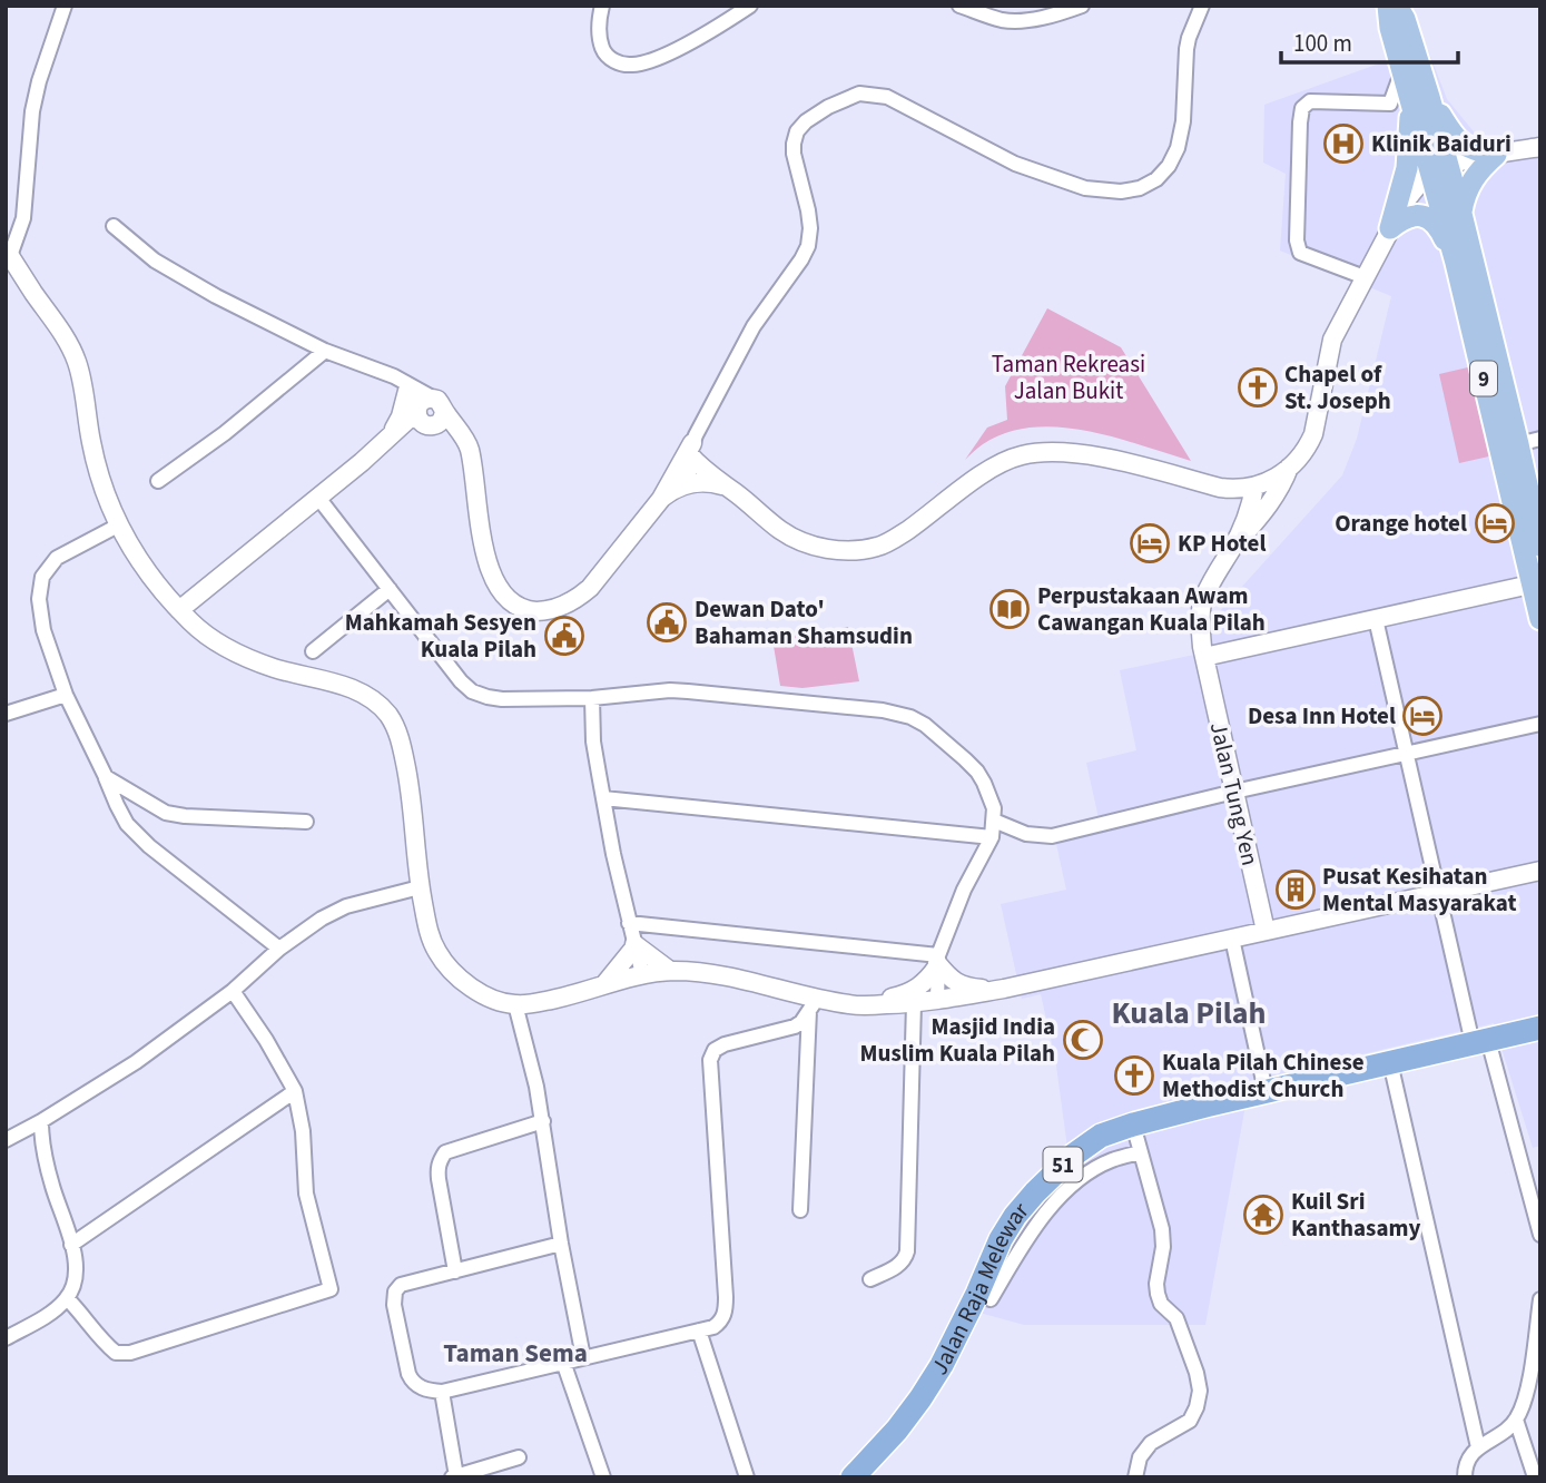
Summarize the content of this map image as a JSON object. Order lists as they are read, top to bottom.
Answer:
{
  "streets": {
    "highway": ["51", "Jalan Raja Melewar"],
    "main road": ["9"],
    "street": ["Jalan Tung Yen"]
  },
  "districts": ["Kuala Pilah", "Taman Sema"],
  "parks": ["Taman Rekreasi Jalan Bukit"],
  "places": {
    "hospital": ["Klinik Baiduri"],
    "church": ["Chapel of St. Joseph", "Kuala Pilah Chinese Methodist Church"],
    "hotel": ["Orange hotel", "KP Hotel", "Desa Inn Hotel"],
    "library": ["Perpustakaan Awam Cawangan Kuala Pilah"],
    "public building": ["Dewan Dato' Bahaman Shamsudin", "Mahkamah Sesyen Kuala Pilah"],
    "building": ["Pusat Kesihatan Mental Masyarakat"],
    "mosque": ["Masjid India Muslim Kuala Pilah"],
    "temple": ["Kuil Sri Kanthasamy"]
  },
  "scale_bar": "100 m"
}
